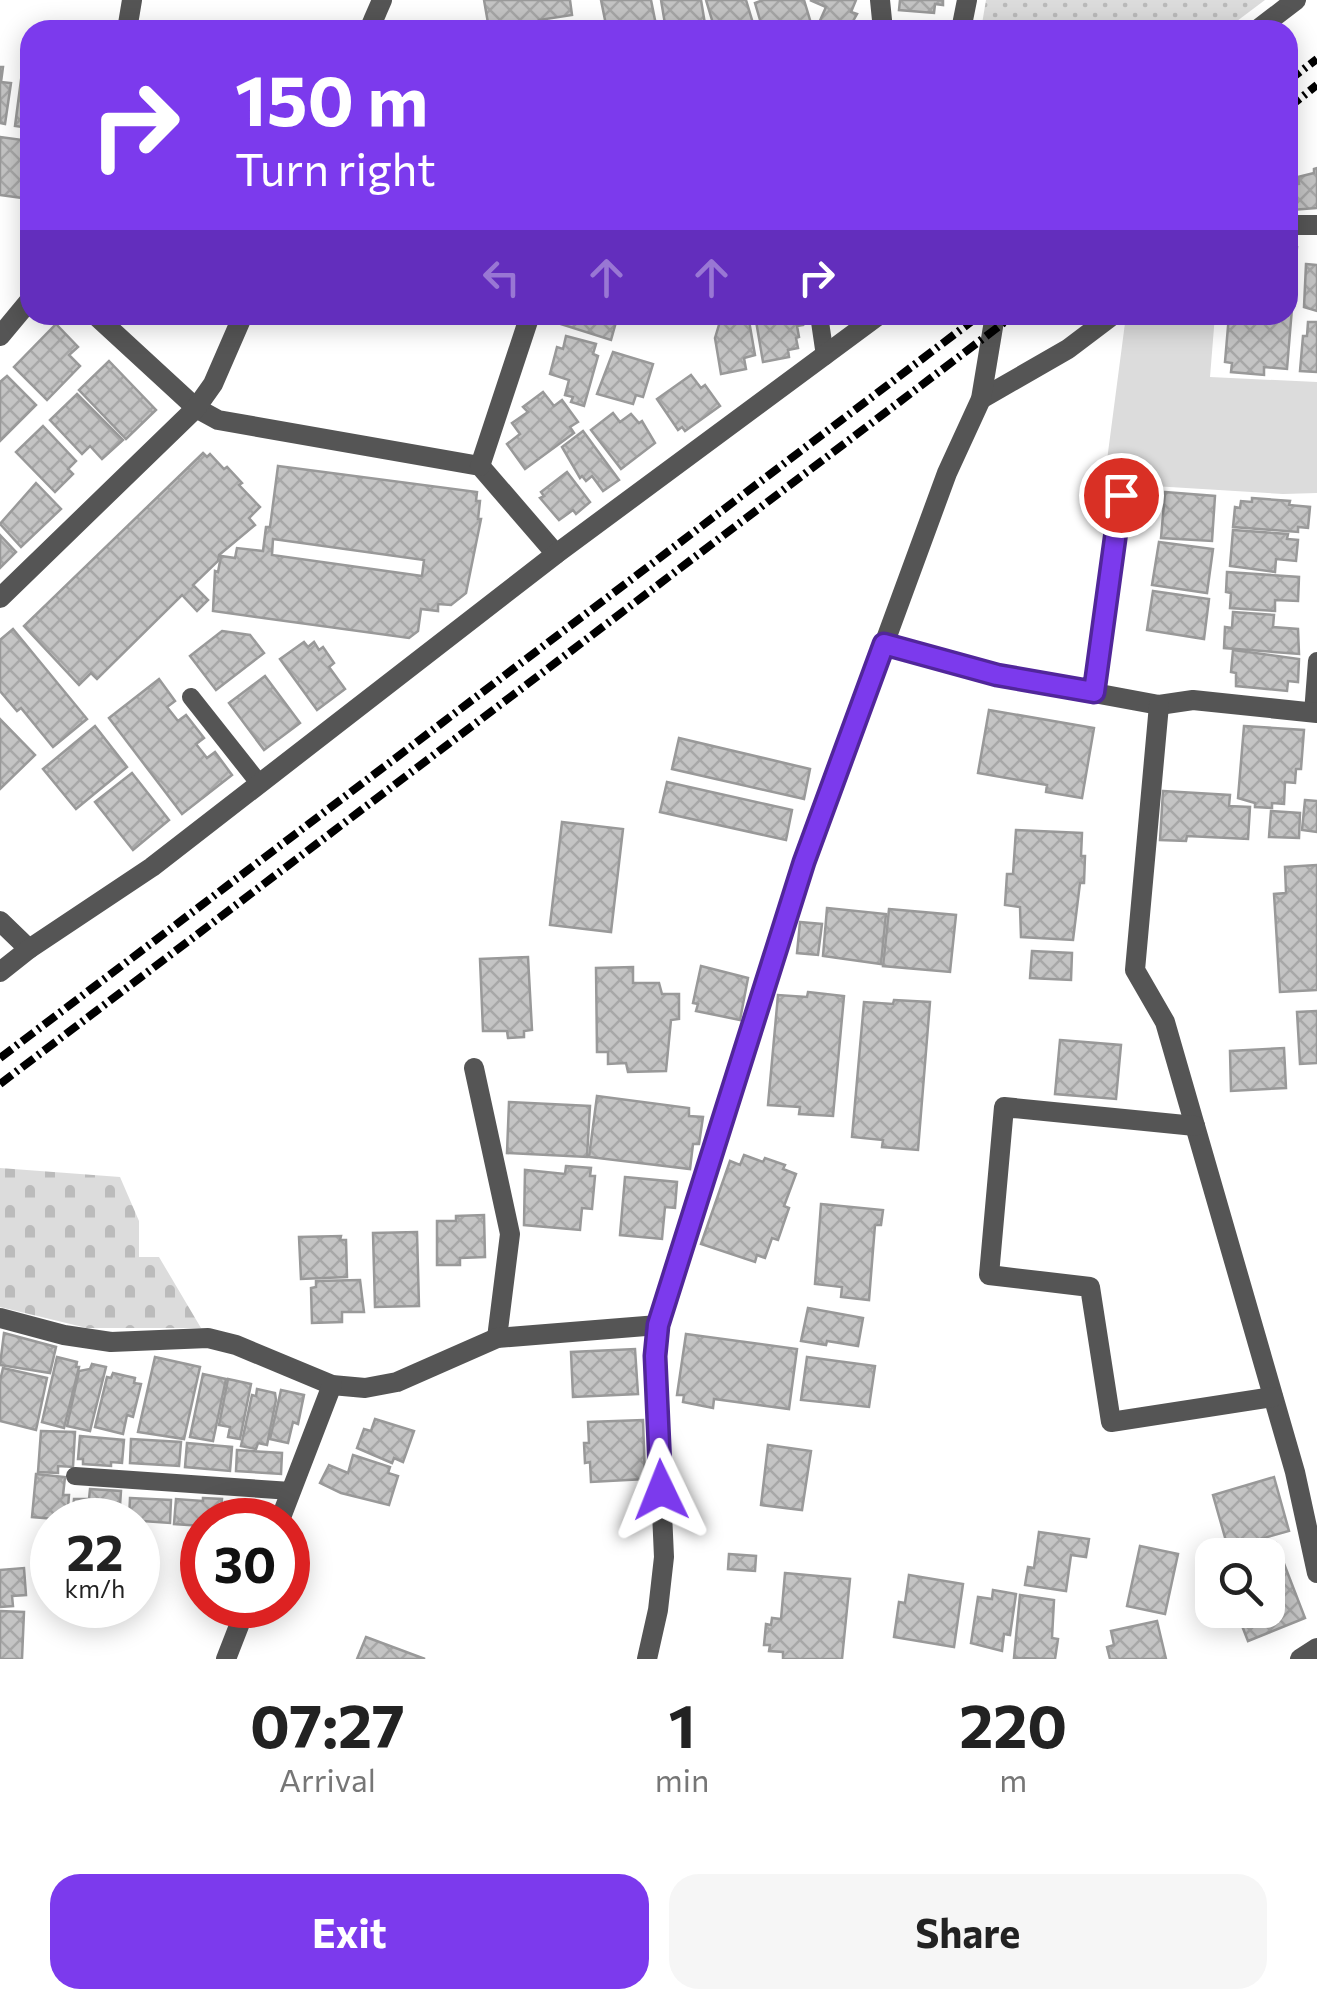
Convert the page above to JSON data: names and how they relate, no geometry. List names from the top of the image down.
{
  "page": {
    "turn": ["150 m", "Turn right"],
    "speed": "22 km/h",
    "limit": "30",
    "eta": [
      "07:27",
      "Arrival",
      "1",
      "min",
      "220",
      "m"
    ],
    "buttons": ["Exit", "Share"]
  }
}
